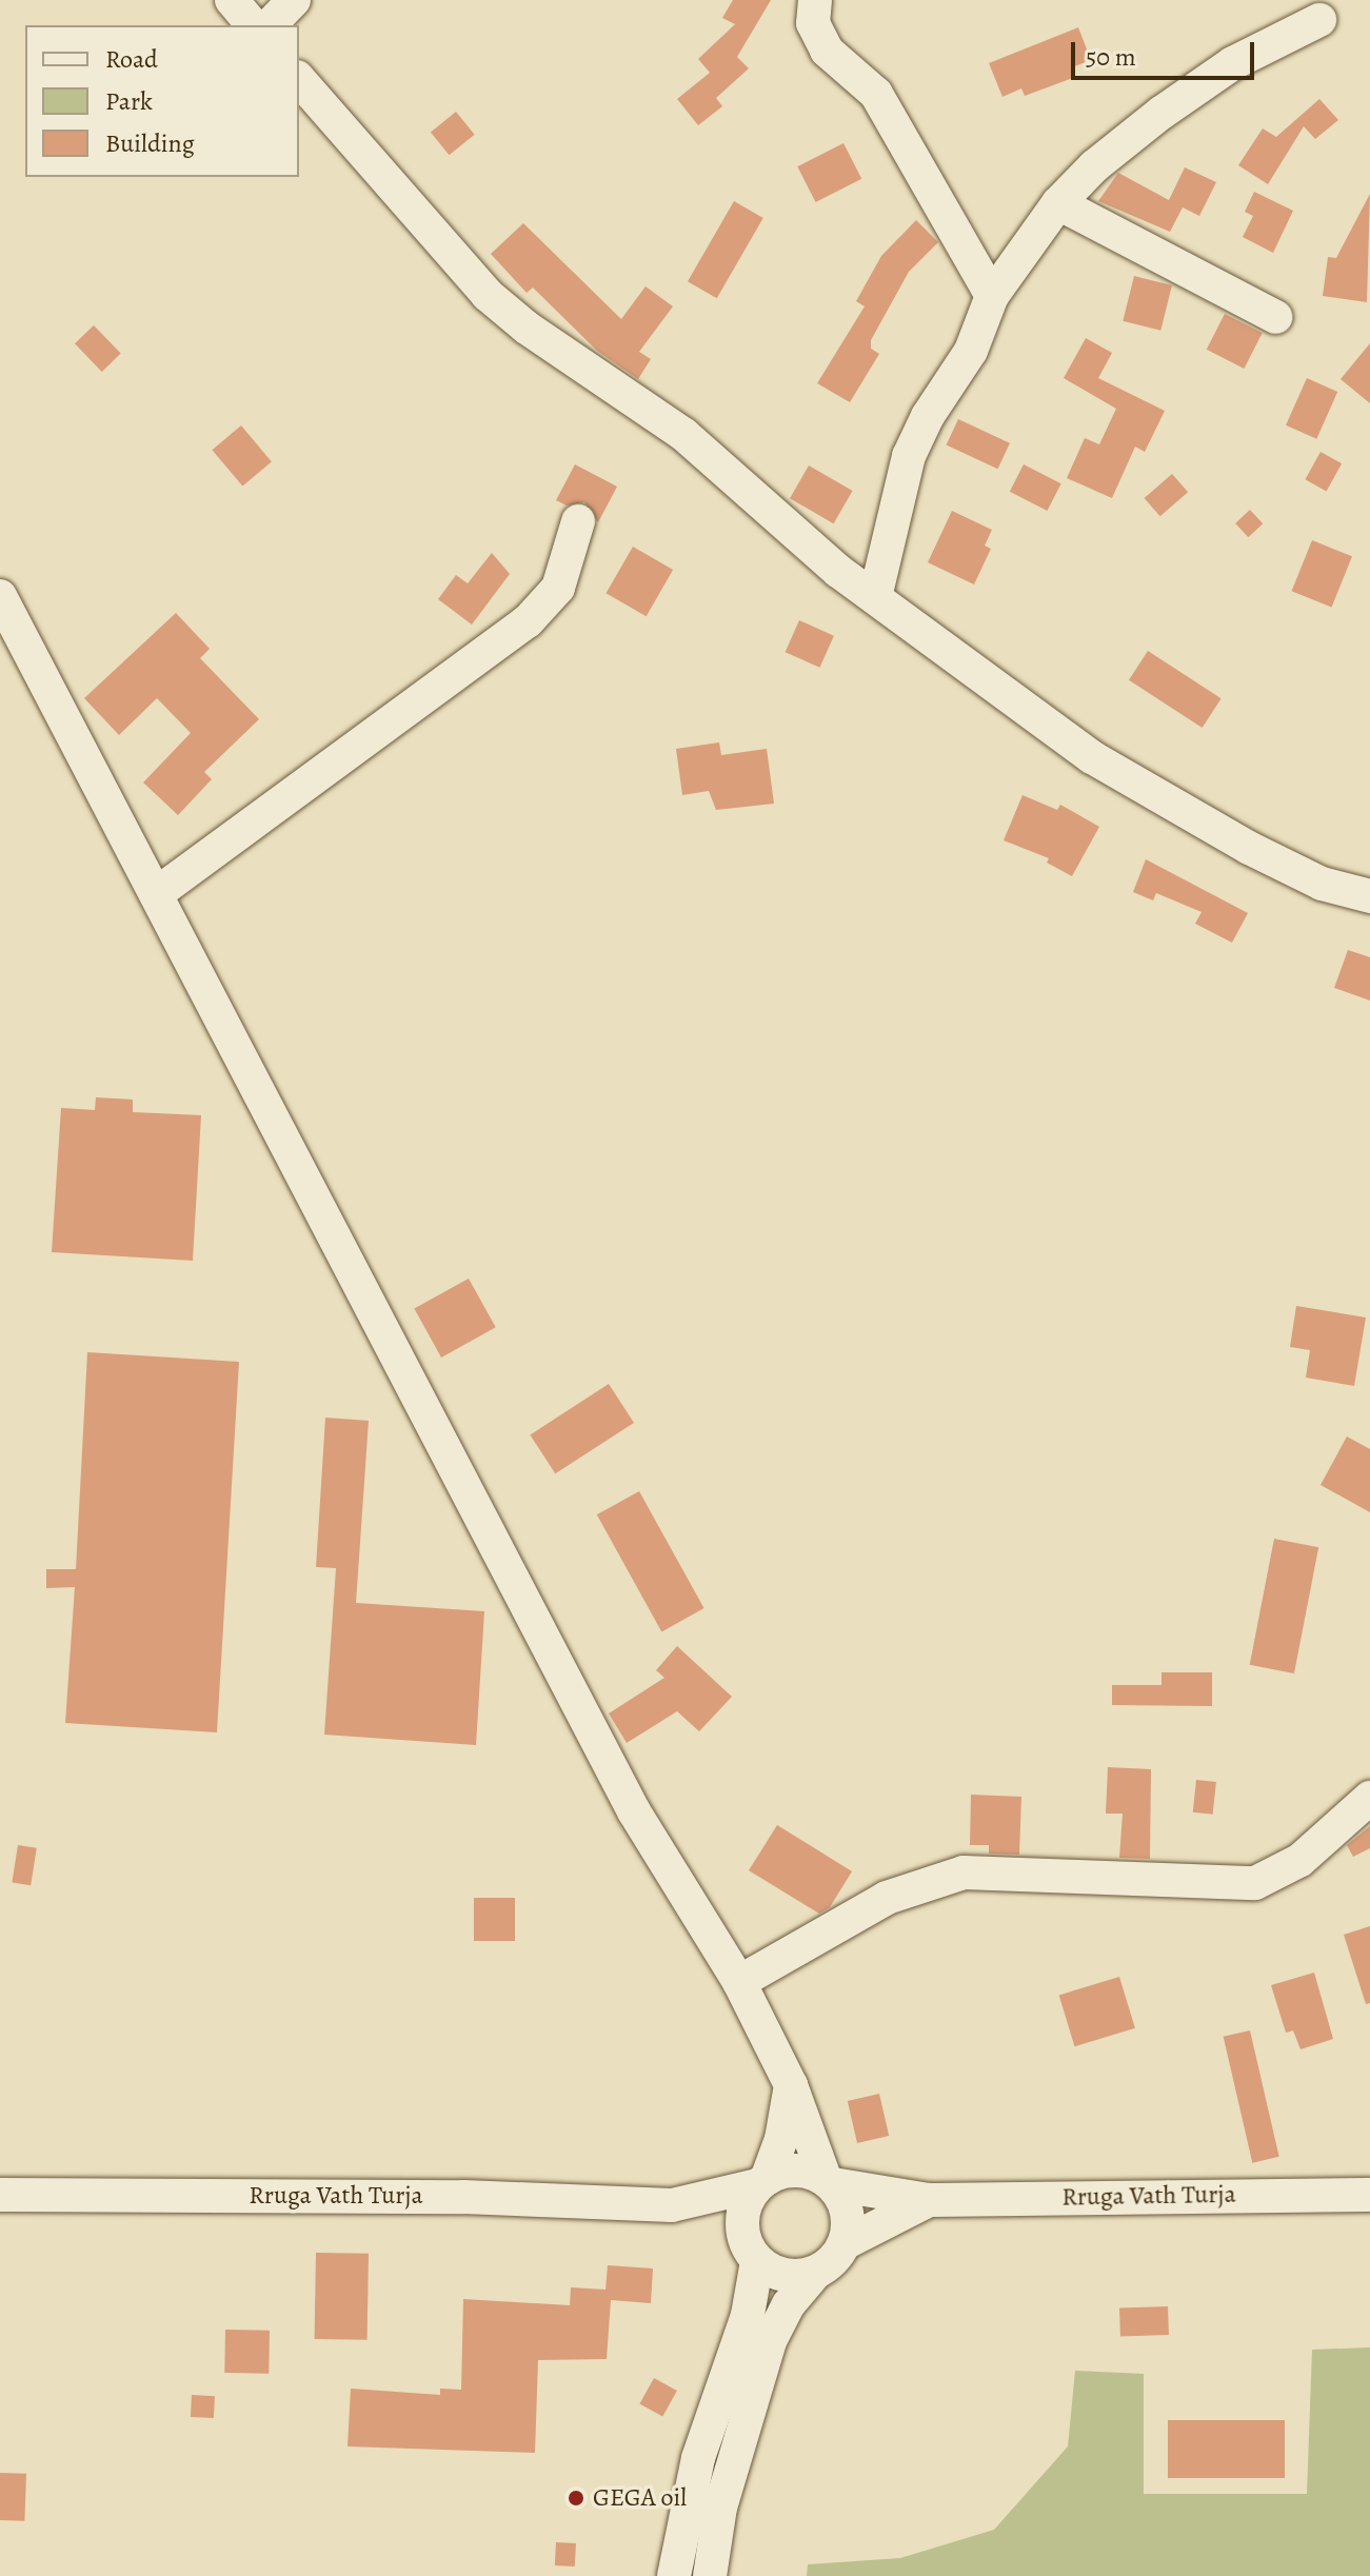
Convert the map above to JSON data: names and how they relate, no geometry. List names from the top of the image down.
{
  "streets": {
    "street": ["Rruga Vath Turja"]
  },
  "places": ["GEGA oil"],
  "legend": ["Road", "Park", "Building"],
  "scale_bar": "50 m"
}
